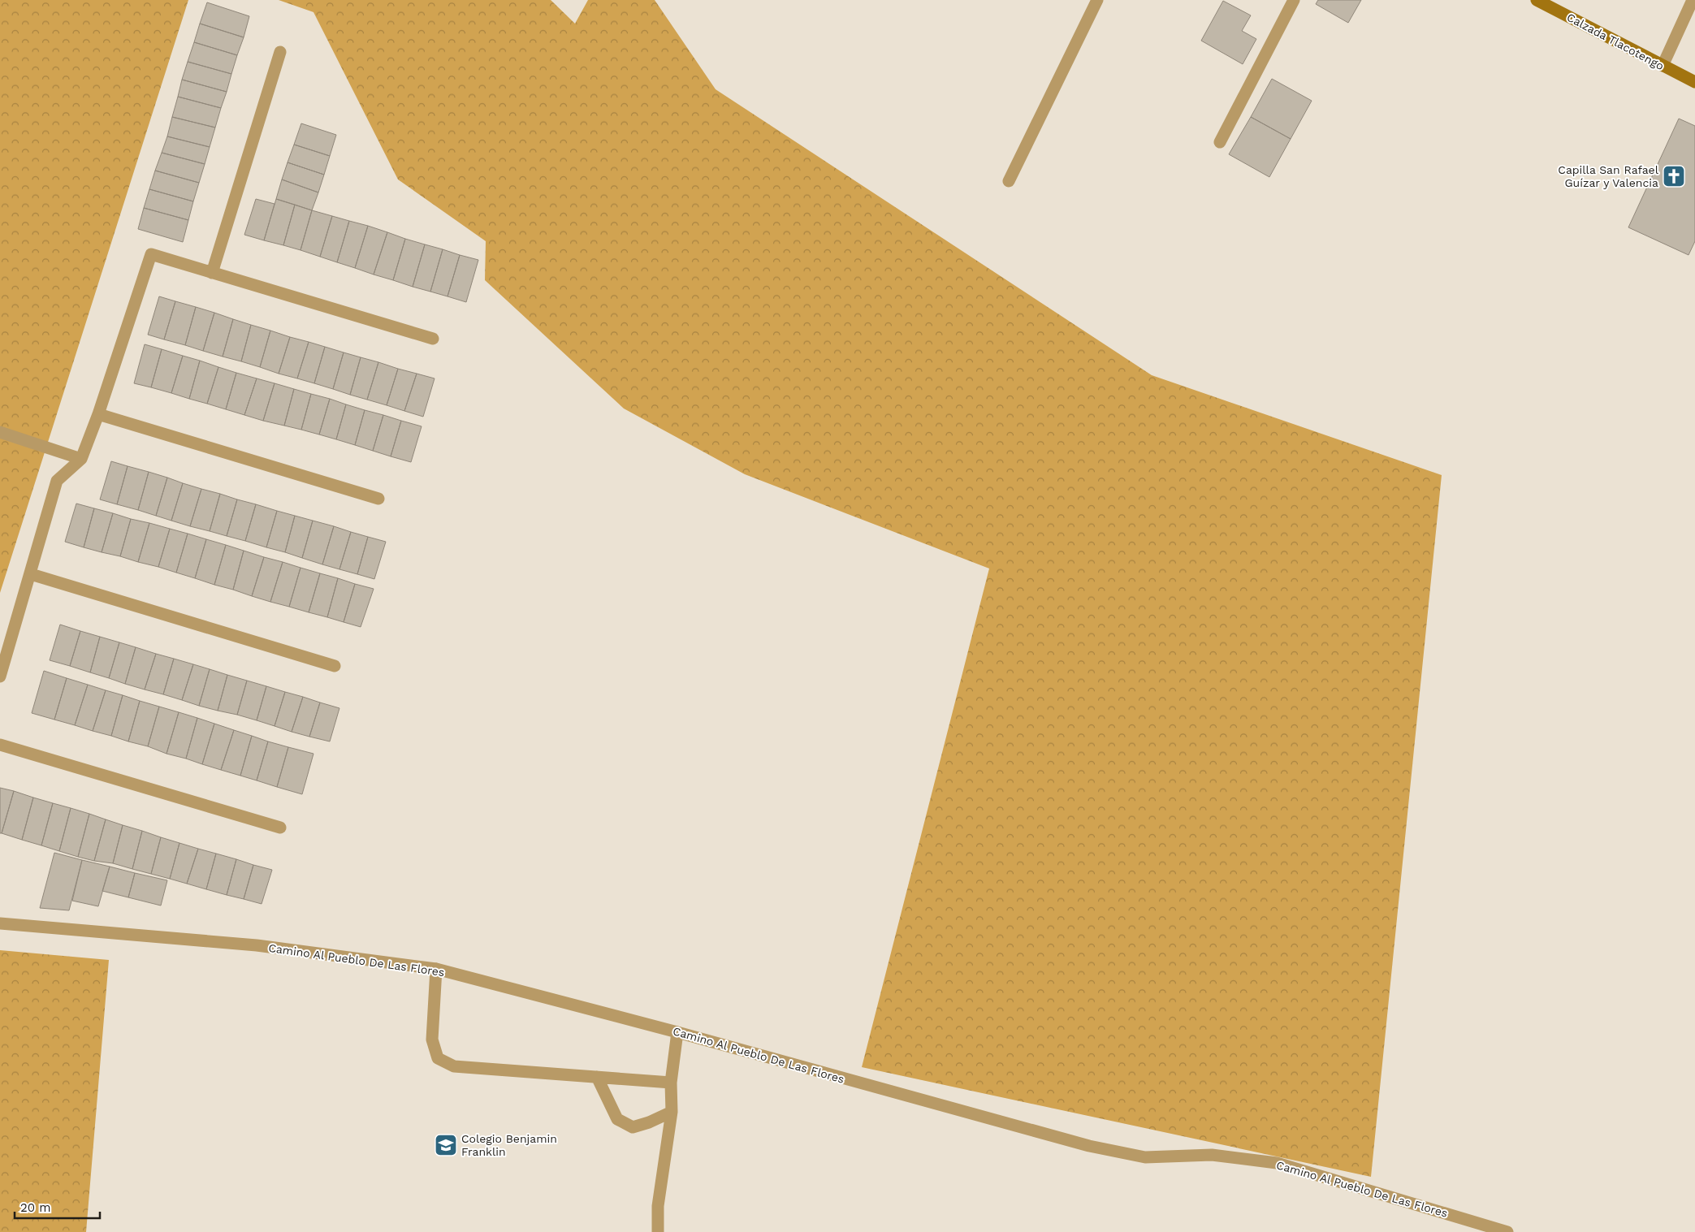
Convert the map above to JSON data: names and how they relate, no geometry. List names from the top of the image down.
{
  "streets": {
    "street": ["Calzada Tlacotengo", "Camino Al Pueblo De Las Flores"]
  },
  "places": {
    "church": ["Capilla San Rafael Guízar y Valencia"],
    "school or university": ["Colegio Benjamin Franklin"]
  },
  "scale_bar": "20 m"
}
